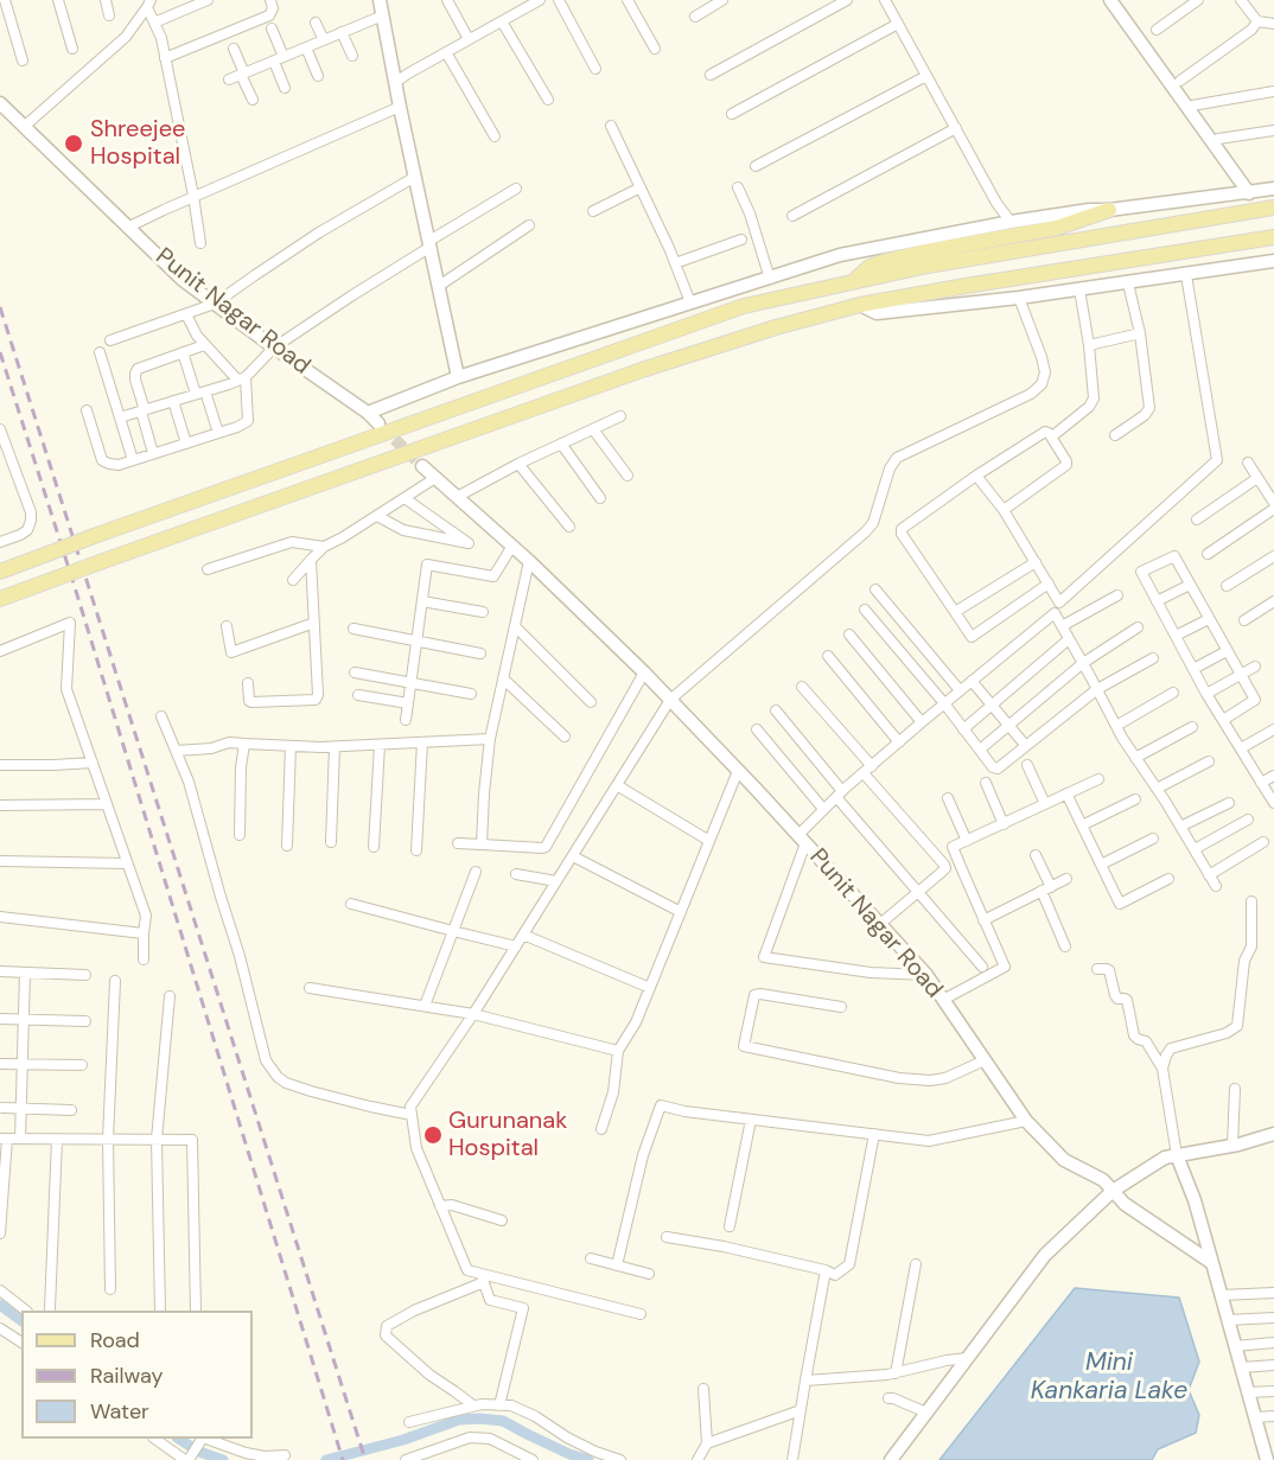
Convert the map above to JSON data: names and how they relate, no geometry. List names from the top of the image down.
{
  "streets": {
    "street": ["Punit Nagar Road"]
  },
  "water": ["Mini Kankaria Lake"],
  "places": ["Shreejee Hospital", "Gurunanak Hospital"],
  "legend": ["Road", "Railway", "Water"]
}
